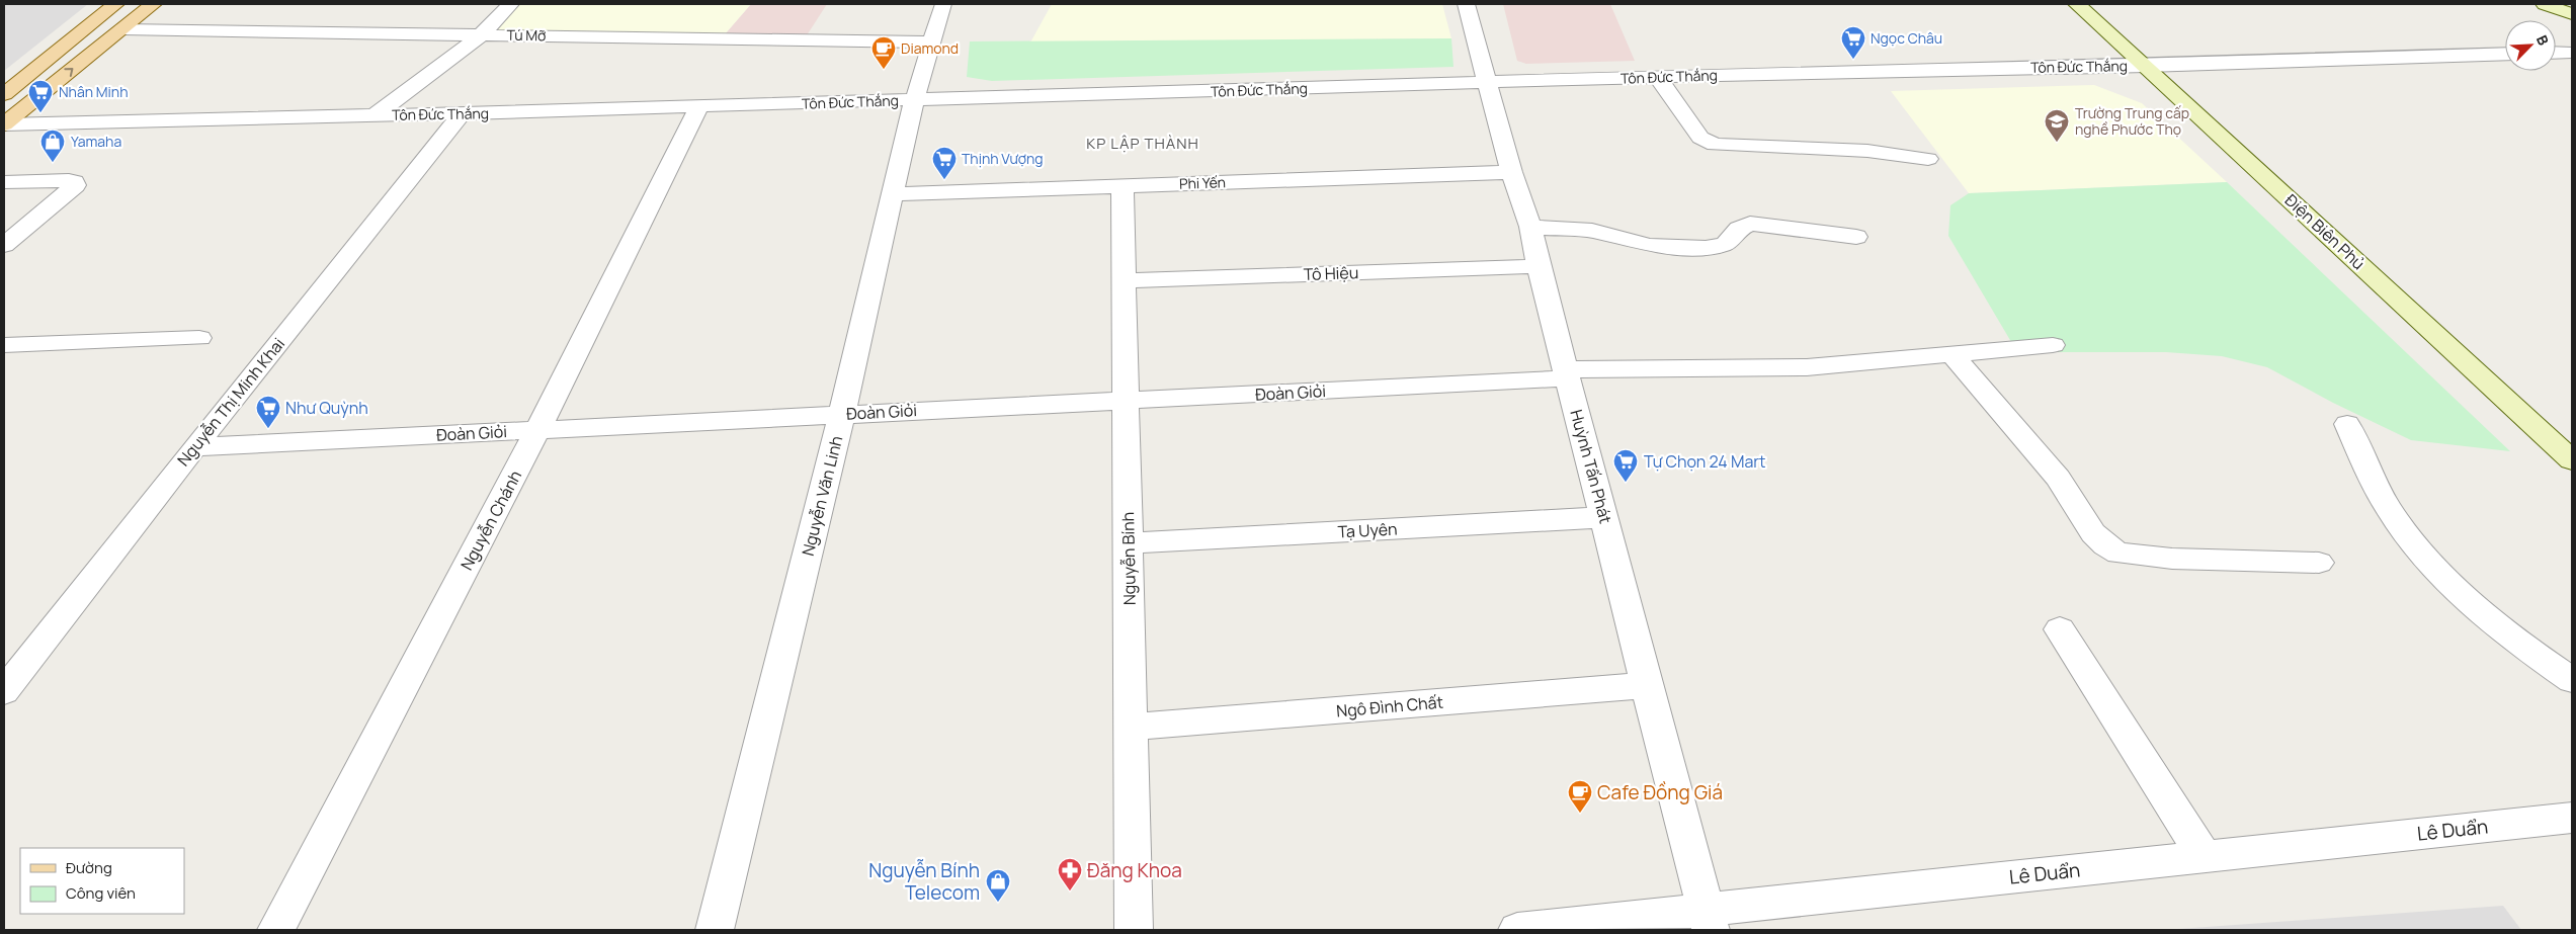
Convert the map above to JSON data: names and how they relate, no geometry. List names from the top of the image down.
{
  "streets": {
    "street": [
      "Tú Mỡ",
      "Tôn Đức Thắng",
      "Phi Yến",
      "Điện Biên Phủ",
      "Tô Hiệu",
      "Đoàn Giỏi",
      "Nguyễn Thị Minh Khai",
      "Huỳnh Tấn Phát",
      "Nguyễn Văn Linh",
      "Nguyễn Chánh",
      "Tạ Uyên",
      "Nguyễn Bính",
      "Ngô Đình Chất",
      "Lê Duẩn"
    ]
  },
  "crossings": [
    ["Tú Mỡ", "Nguyễn Văn Linh"],
    ["Tôn Đức Thắng", "Điện Biên Phủ"],
    ["Tôn Đức Thắng", "Nguyễn Thị Minh Khai"],
    ["Tôn Đức Thắng", "Huỳnh Tấn Phát"],
    ["Tôn Đức Thắng", "Nguyễn Văn Linh"],
    ["Tôn Đức Thắng", "Nguyễn Chánh"],
    ["Phi Yến", "Huỳnh Tấn Phát"],
    ["Phi Yến", "Nguyễn Văn Linh"],
    ["Phi Yến", "Nguyễn Bính"],
    ["Tô Hiệu", "Huỳnh Tấn Phát"],
    ["Tô Hiệu", "Nguyễn Bính"],
    ["Đoàn Giỏi", "Nguyễn Thị Minh Khai"],
    ["Đoàn Giỏi", "Huỳnh Tấn Phát"],
    ["Đoàn Giỏi", "Nguyễn Văn Linh"],
    ["Đoàn Giỏi", "Nguyễn Chánh"],
    ["Đoàn Giỏi", "Nguyễn Bính"],
    ["Huỳnh Tấn Phát", "Tạ Uyên"],
    ["Huỳnh Tấn Phát", "Ngô Đình Chất"],
    ["Huỳnh Tấn Phát", "Lê Duẩn"],
    ["Tạ Uyên", "Nguyễn Bính"],
    ["Nguyễn Bính", "Ngô Đình Chất"]
  ],
  "districts": ["KP LẬP THÀNH"],
  "places": {
    "supermarket": [
      "Ngọc Châu",
      "Nhân Minh",
      "Thịnh Vượng",
      "Như Quỳnh",
      "Tự Chọn 24 Mart"
    ],
    "cafe": ["Diamond", "Cafe Đồng Giá"],
    "school or university": ["Trường Trung cấp nghề Phước Thọ"],
    "shop": ["Yamaha", "Nguyễn Bính Telecom"],
    "pharmacy": ["Đăng Khoa"]
  },
  "legend": ["Đường", "Công viên"],
  "north": "top right"
}
